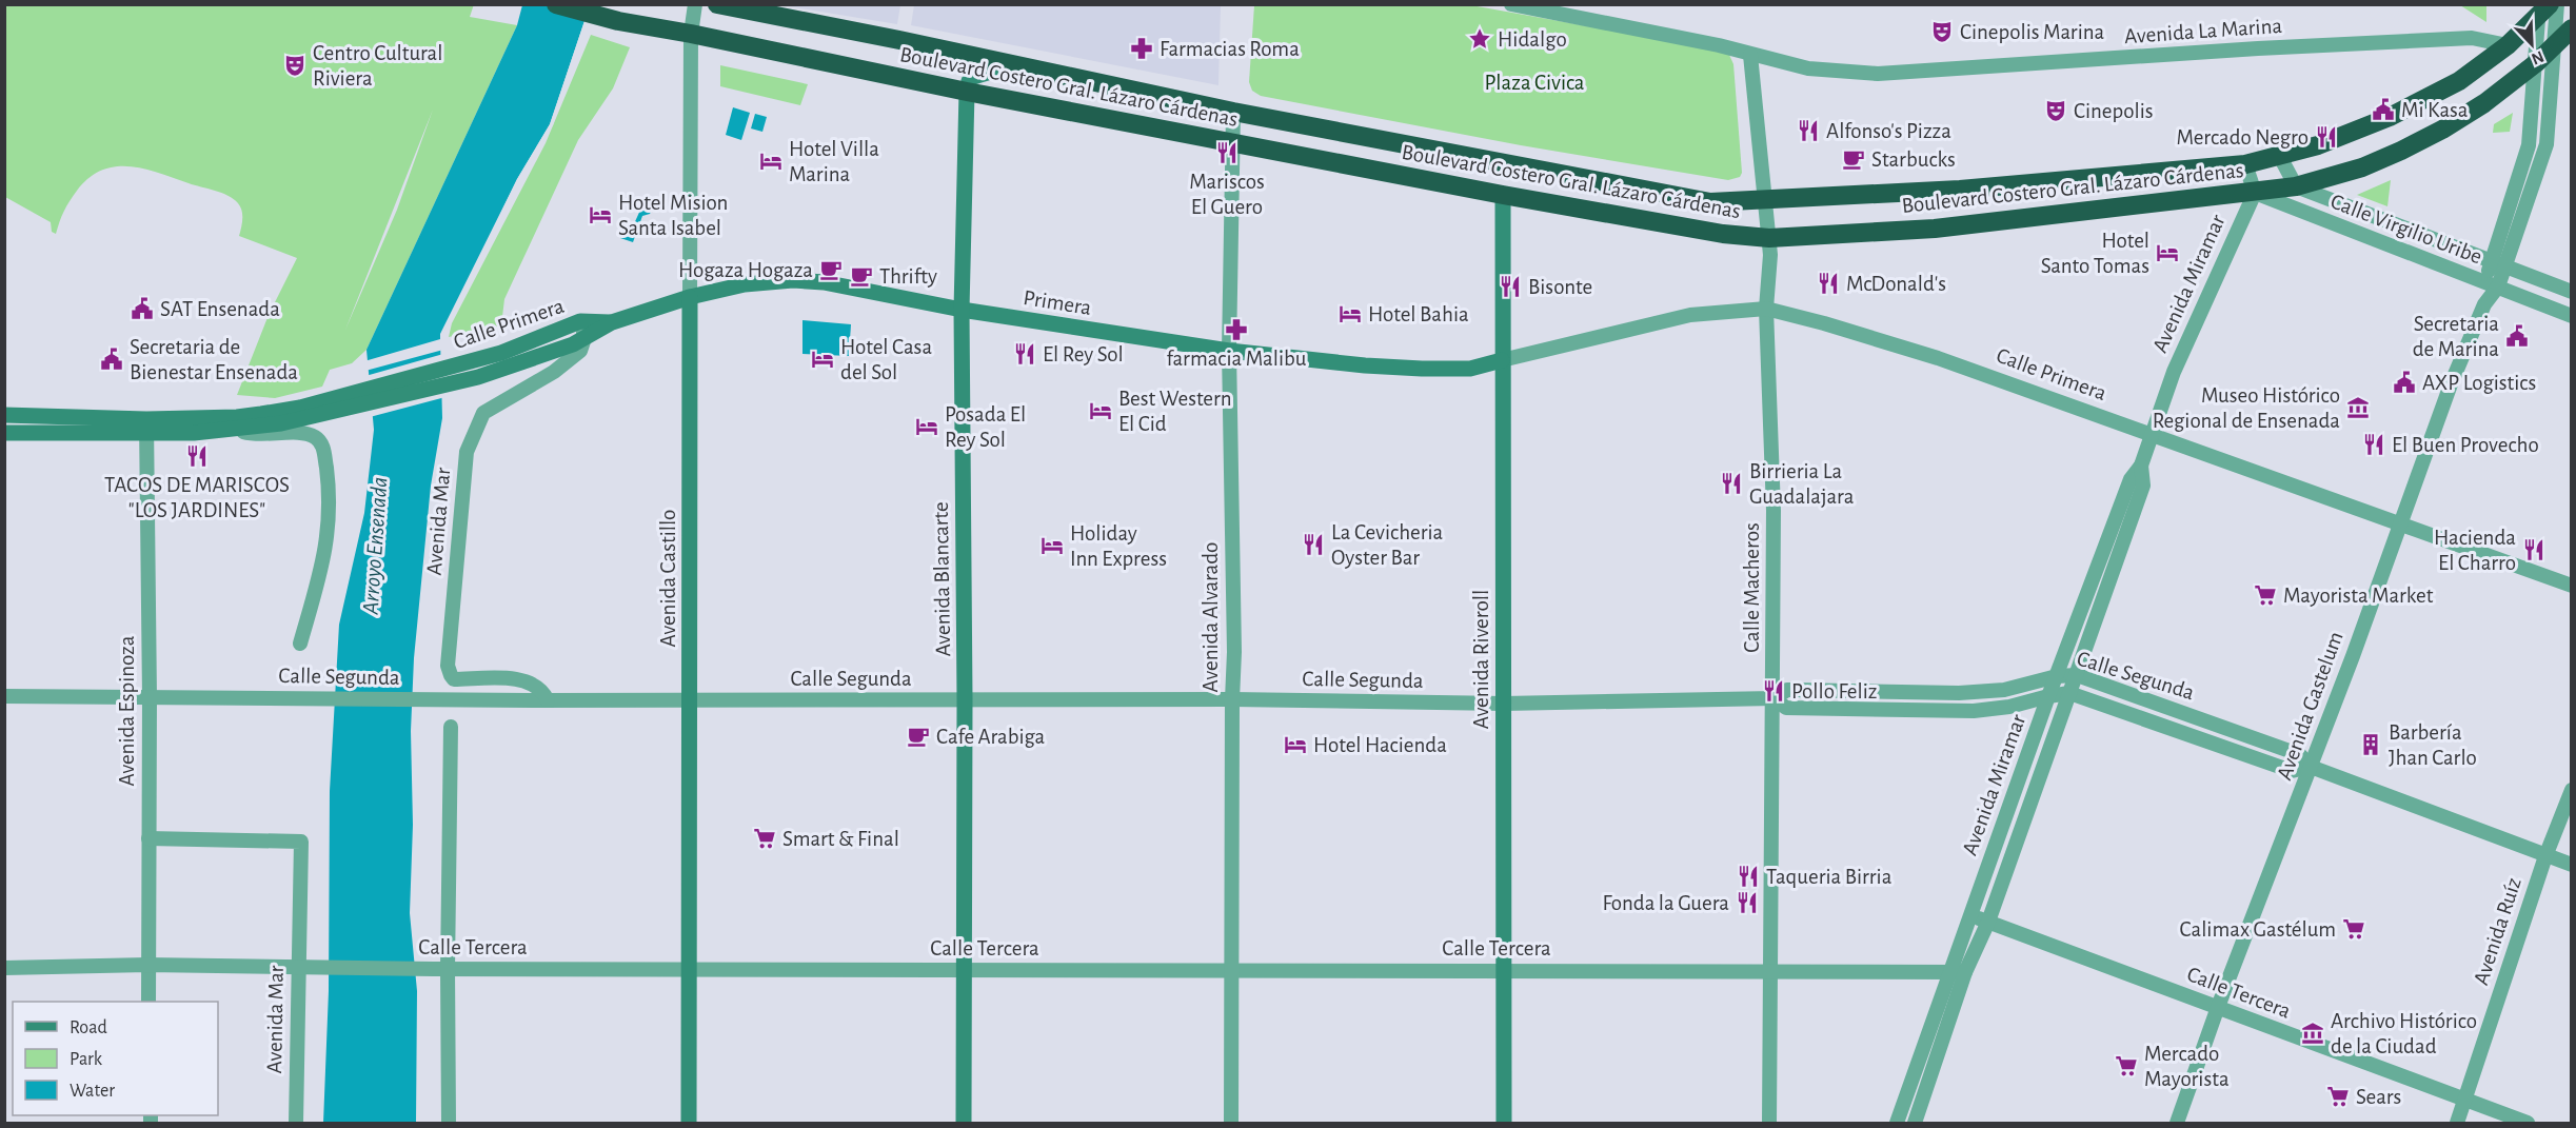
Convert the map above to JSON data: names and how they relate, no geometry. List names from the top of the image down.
{
  "streets": {
    "highway": ["Boulevard Costero Gral. Lázaro Cárdenas"],
    "main road": [
      "Primera",
      "Calle Primera",
      "Avenida Castillo",
      "Avenida Blancarte",
      "Avenida Riveroll"
    ],
    "street": [
      "Avenida La Marina",
      "Calle Virgilio Uribe",
      "Avenida Miramar",
      "Avenida Mar",
      "Calle Macheros",
      "Avenida Alvarado",
      "Calle Segunda",
      "Avenida Gastelum",
      "Avenida Espinoza",
      "Avenida Ruíz",
      "Calle Tercera"
    ]
  },
  "crossings": [
    ["Avenida La Marina", "Boulevard Costero Gral. Lázaro Cárdenas"],
    ["Avenida La Marina", "Calle Macheros"],
    ["Boulevard Costero Gral. Lázaro Cárdenas", "Calle Virgilio Uribe"],
    ["Boulevard Costero Gral. Lázaro Cárdenas", "Avenida Miramar"],
    ["Boulevard Costero Gral. Lázaro Cárdenas", "Avenida Castillo"],
    ["Boulevard Costero Gral. Lázaro Cárdenas", "Avenida Blancarte"],
    ["Boulevard Costero Gral. Lázaro Cárdenas", "Calle Macheros"],
    ["Boulevard Costero Gral. Lázaro Cárdenas", "Avenida Alvarado"],
    ["Boulevard Costero Gral. Lázaro Cárdenas", "Avenida Riveroll"],
    ["Calle Virgilio Uribe", "Avenida Miramar"],
    ["Calle Virgilio Uribe", "Avenida Gastelum"],
    ["Avenida Miramar", "Calle Primera"],
    ["Avenida Miramar", "Calle Segunda"],
    ["Avenida Miramar", "Calle Tercera"],
    ["Primera", "Calle Primera"],
    ["Primera", "Avenida Castillo"],
    ["Primera", "Avenida Blancarte"],
    ["Primera", "Avenida Alvarado"],
    ["Primera", "Avenida Riveroll"],
    ["Calle Primera", "Avenida Mar"],
    ["Calle Primera", "Calle Macheros"],
    ["Calle Primera", "Avenida Riveroll"],
    ["Calle Primera", "Avenida Gastelum"],
    ["Calle Primera", "Avenida Espinoza"],
    ["Avenida Mar", "Calle Segunda"],
    ["Avenida Mar", "Avenida Espinoza"],
    ["Avenida Mar", "Calle Tercera"],
    ["Avenida Castillo", "Calle Segunda"],
    ["Avenida Castillo", "Calle Tercera"],
    ["Avenida Blancarte", "Calle Segunda"],
    ["Avenida Blancarte", "Calle Tercera"],
    ["Calle Macheros", "Calle Segunda"],
    ["Calle Macheros", "Calle Tercera"],
    ["Avenida Alvarado", "Calle Segunda"],
    ["Avenida Alvarado", "Calle Tercera"],
    ["Avenida Riveroll", "Calle Segunda"],
    ["Avenida Riveroll", "Calle Tercera"],
    ["Calle Segunda", "Avenida Gastelum"],
    ["Calle Segunda", "Avenida Espinoza"],
    ["Calle Segunda", "Avenida Ruíz"],
    ["Avenida Gastelum", "Calle Tercera"],
    ["Avenida Espinoza", "Calle Tercera"],
    ["Avenida Ruíz", "Calle Tercera"]
  ],
  "water": ["Arroyo Ensenada"],
  "parks": ["Plaza Civica"],
  "places": {
    "theatre": ["Cinepolis Marina", "Centro Cultural Riviera", "Cinepolis"],
    "place": ["Hidalgo"],
    "pharmacy": ["Farmacias Roma", "farmacia Malibu"],
    "public building": [
      "Mi Kasa",
      "SAT Ensenada",
      "Secretaria de Marina",
      "Secretaria de Bienestar Ensenada",
      "AXP Logistics"
    ],
    "restaurant": [
      "Alfonso's Pizza",
      "Mercado Negro",
      "Mariscos El Guero",
      "McDonald's",
      "Bisonte",
      "El Rey Sol",
      "El Buen Provecho",
      "TACOS DE MARISCOS \"LOS JARDINES\"",
      "Birrieria La Guadalajara",
      "La Cevicheria Oyster Bar",
      "Hacienda El Charro",
      "Pollo Feliz",
      "Taqueria Birria",
      "Fonda la Guera"
    ],
    "cafe": [
      "Starbucks",
      "Hogaza Hogaza",
      "Thrifty",
      "Cafe Arabiga"
    ],
    "hotel": [
      "Hotel Villa Marina",
      "Hotel Mision Santa Isabel",
      "Hotel Santo Tomas",
      "Hotel Bahia",
      "Hotel Casa del Sol",
      "Best Western El Cid",
      "Posada El Rey Sol",
      "Holiday Inn Express",
      "Hotel Hacienda"
    ],
    "museum": ["Museo Histórico Regional de Ensenada", "Archivo Histórico de la Ciudad"],
    "supermarket": [
      "Mayorista Market",
      "Smart & Final",
      "Calimax Gastélum",
      "Mercado Mayorista",
      "Sears"
    ],
    "building": ["Barbería Jhan Carlo"]
  },
  "legend": ["Road", "Park", "Water"],
  "north": "bottom right"
}
